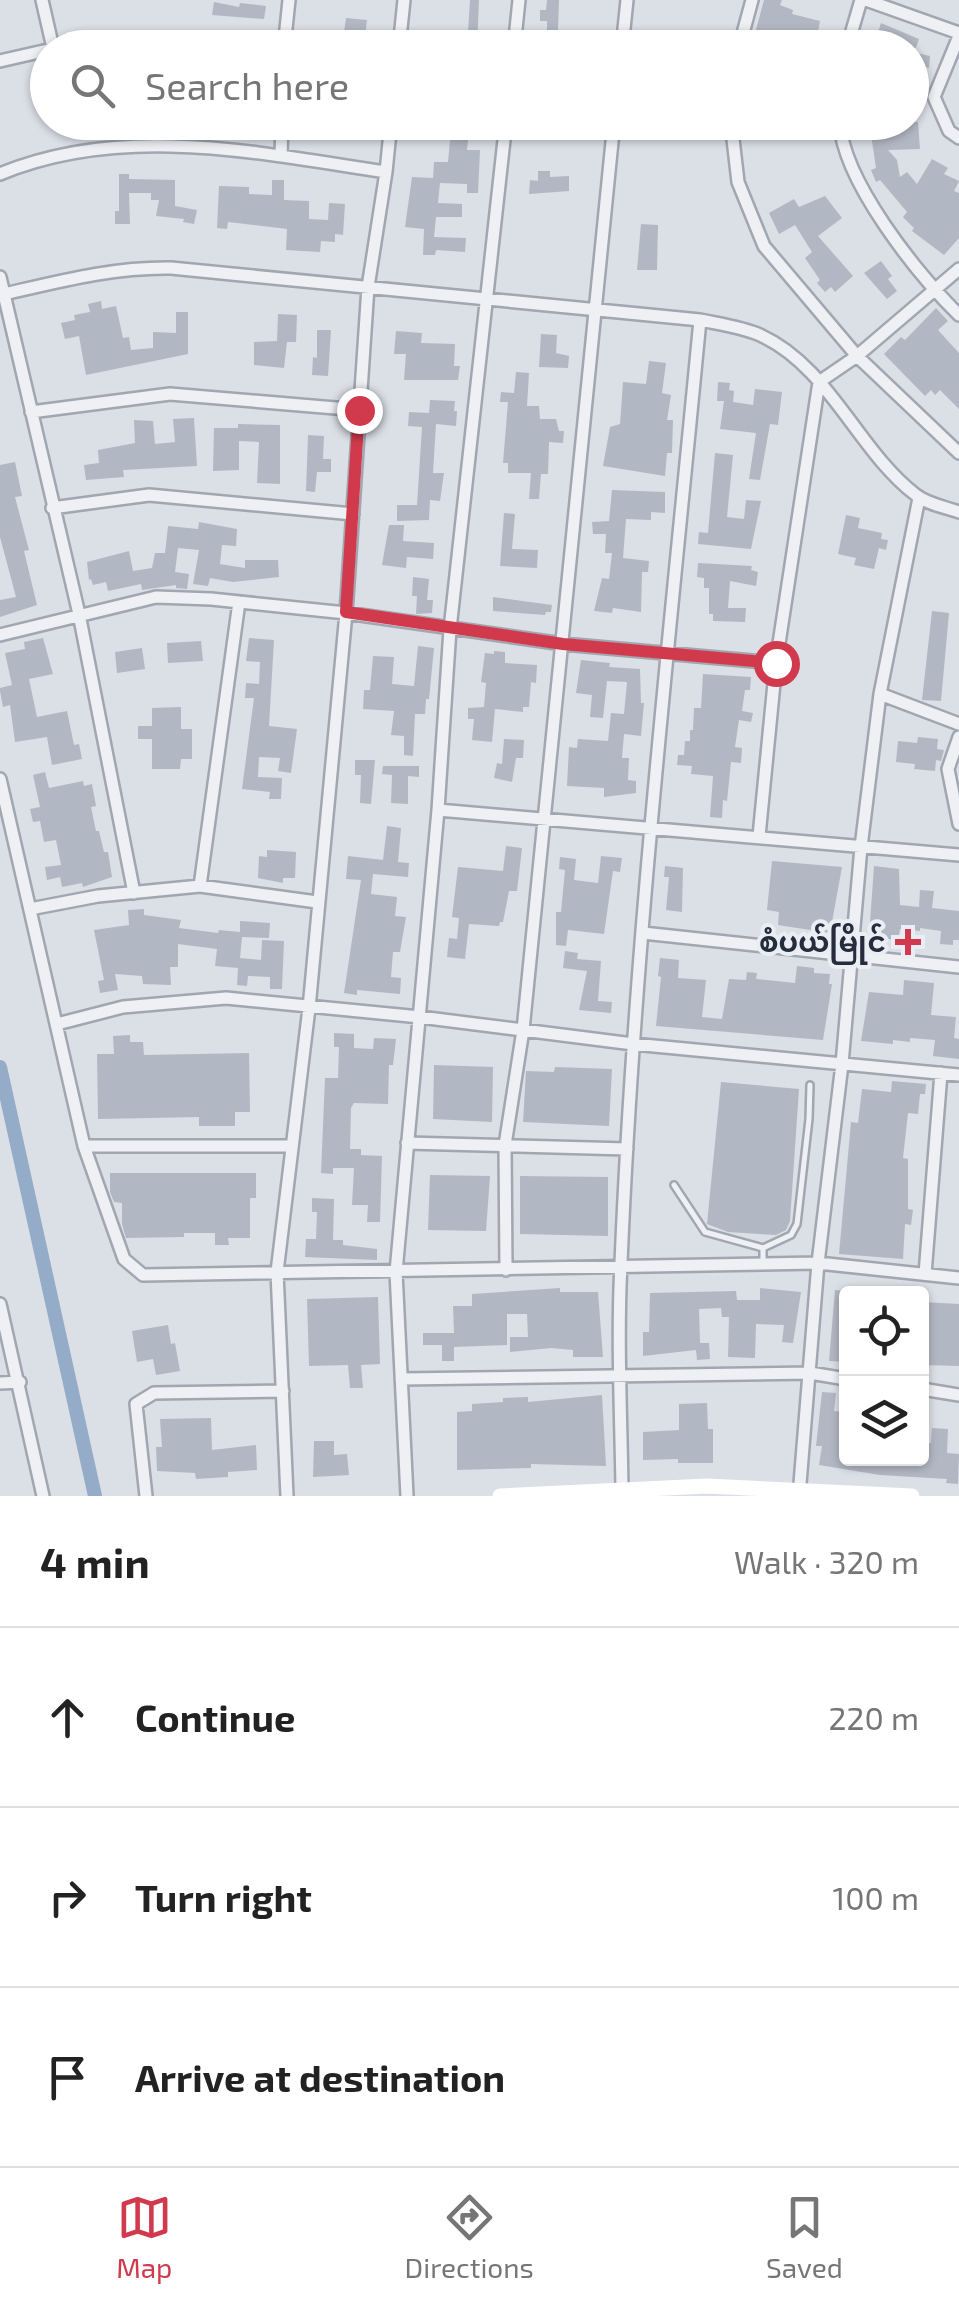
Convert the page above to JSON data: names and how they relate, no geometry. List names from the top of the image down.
{
  "places": {
    "health": ["စံပယ်မြိုင်"]
  },
  "page": {
    "search": "Search here",
    "heading": ["4 min", "Walk · 320 m"],
    "list": [
      ["Continue", "220 m"],
      ["Turn right", "100 m"],
      "Arrive at destination"
    ],
    "nav": ["Map", "Directions", "Saved"]
  }
}
